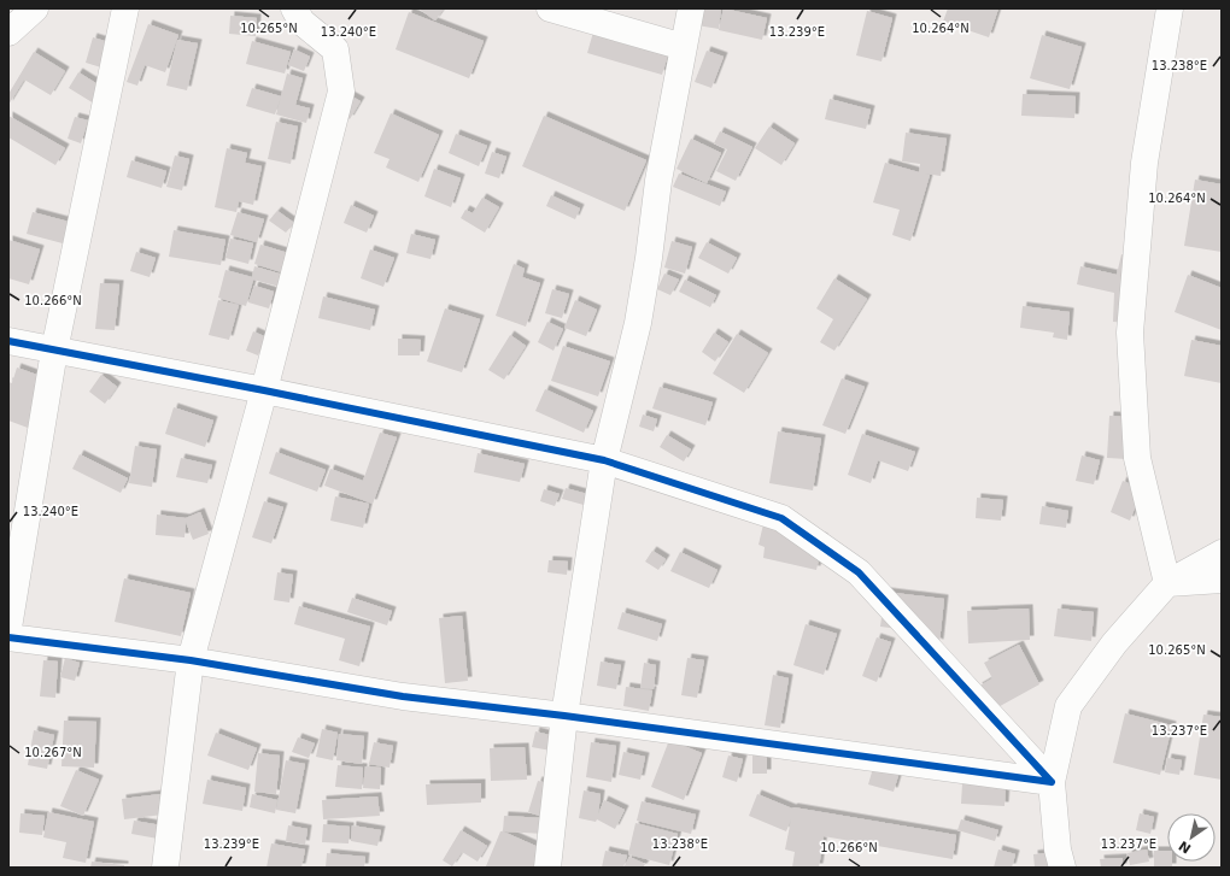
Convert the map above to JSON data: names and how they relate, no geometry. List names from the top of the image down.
{
  "north": "bottom left",
  "coordinates": [
    "10.265°N",
    "10.264°N",
    "13.240°E",
    "13.239°E",
    "13.238°E",
    "10.266°N",
    "13.237°E",
    "10.267°N"
  ]
}
